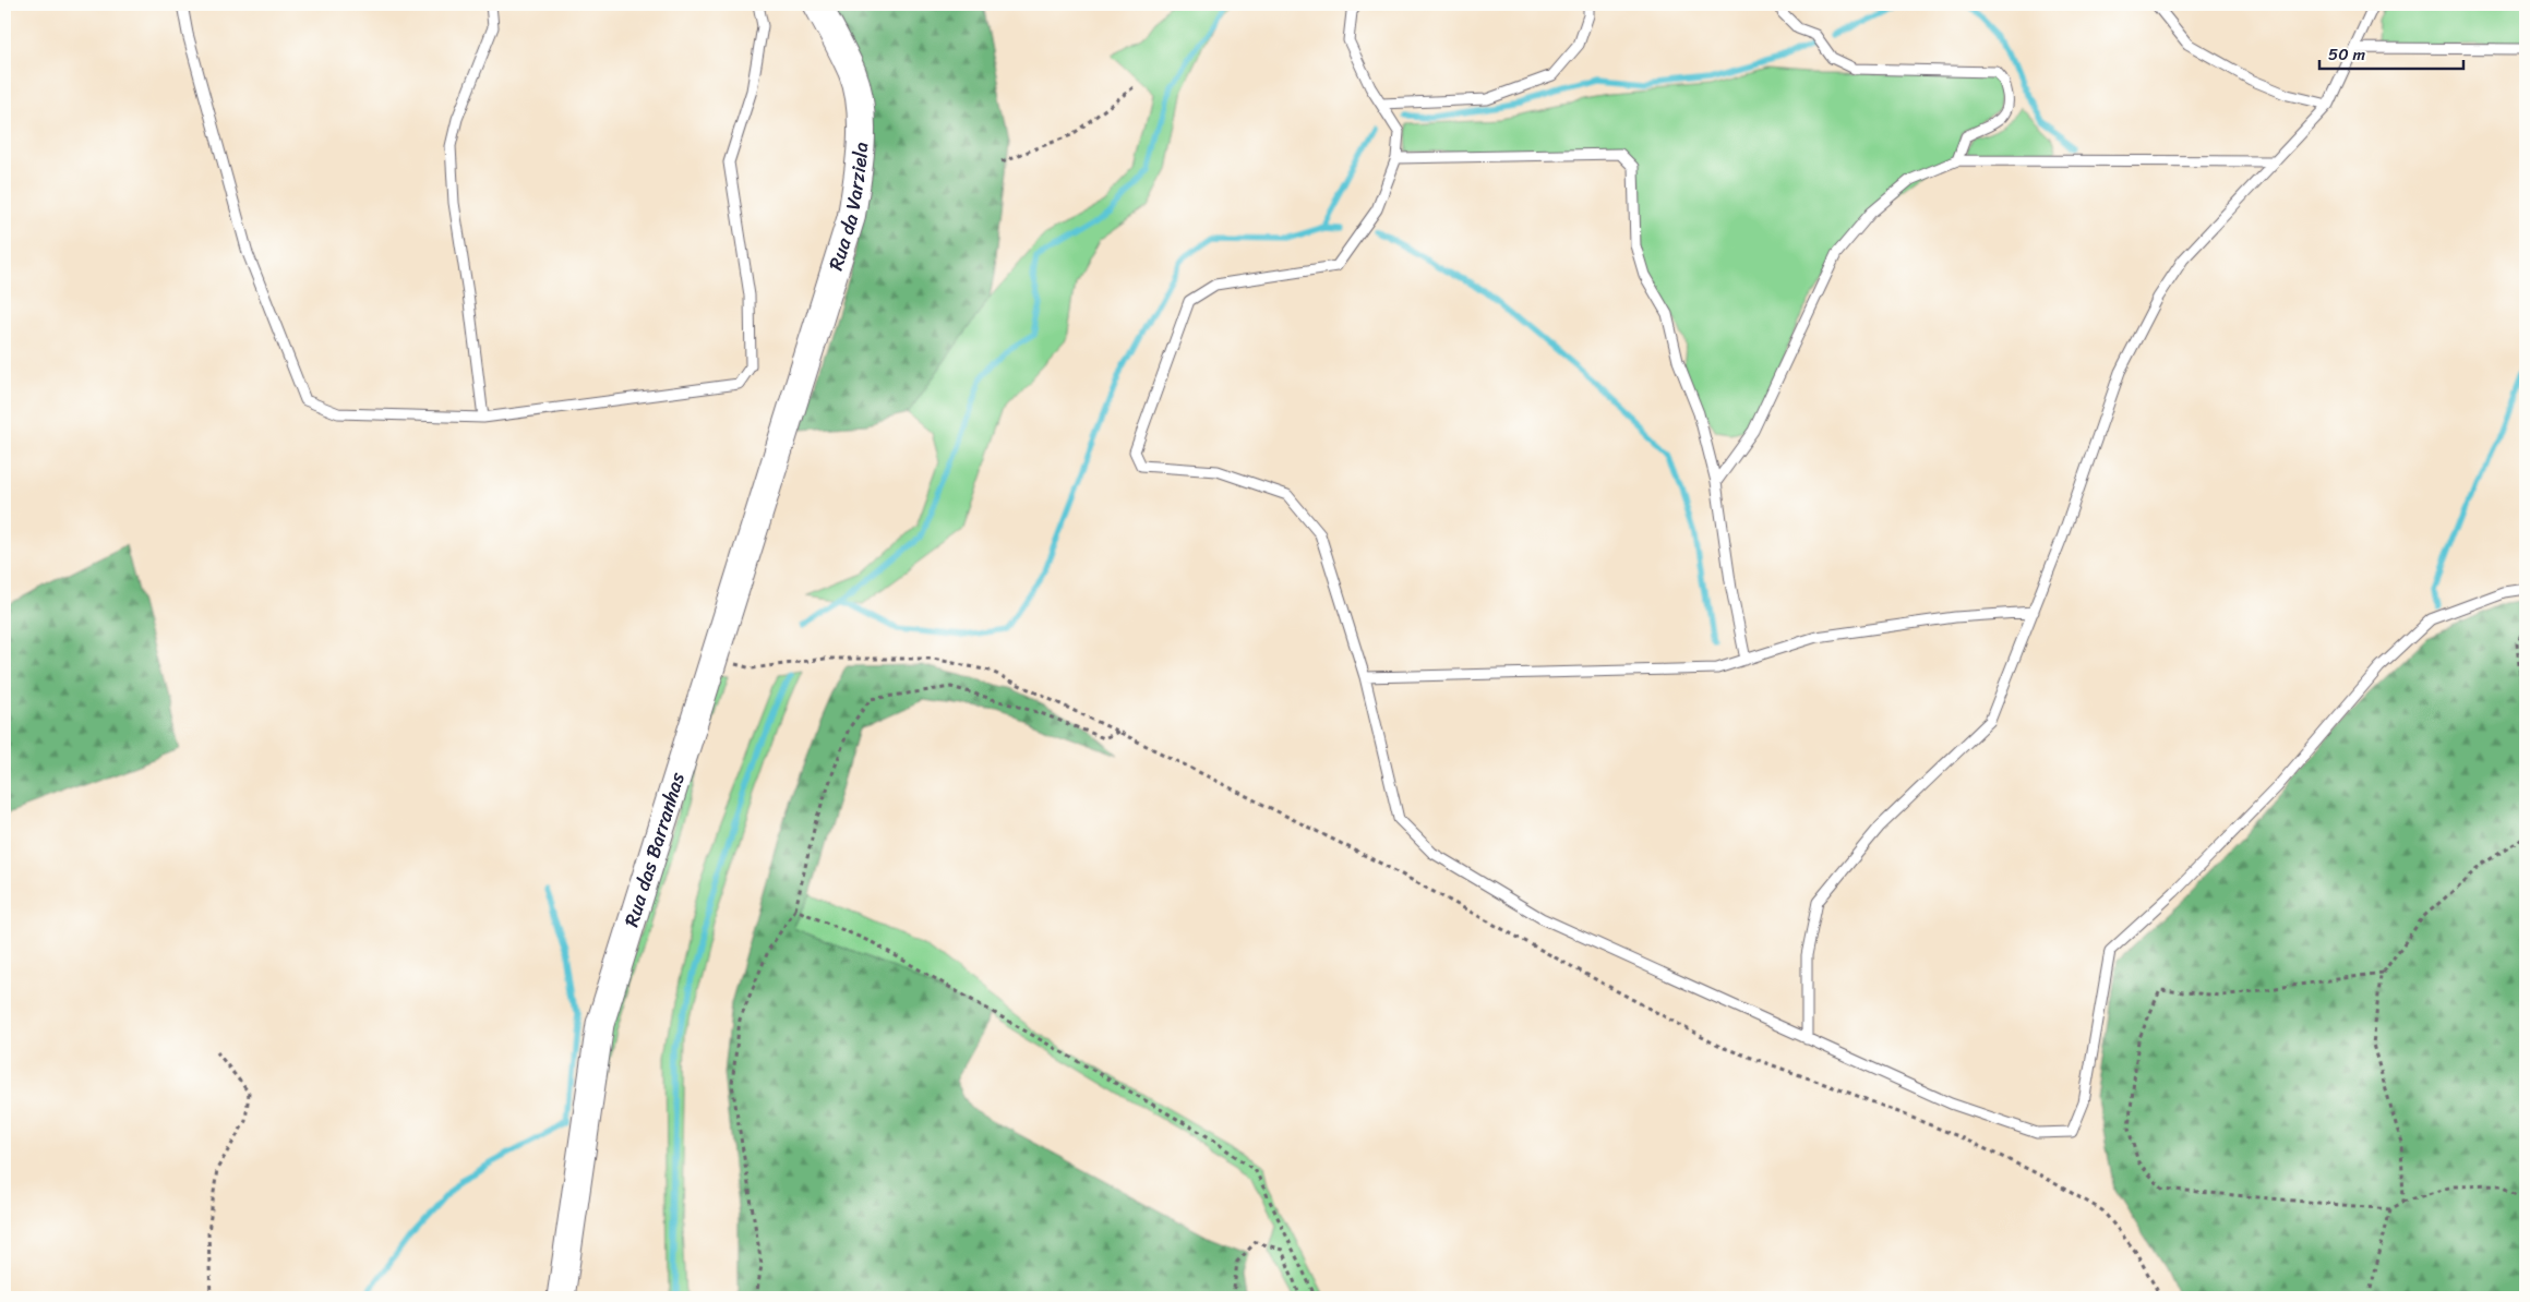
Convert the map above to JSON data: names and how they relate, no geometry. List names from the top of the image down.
{
  "streets": {
    "main road": ["Rua da Varziela", "Rua das Barranhas"]
  },
  "crossings": [
    ["Rua da Varziela", "Rua das Barranhas"]
  ],
  "scale_bar": "50 m"
}
